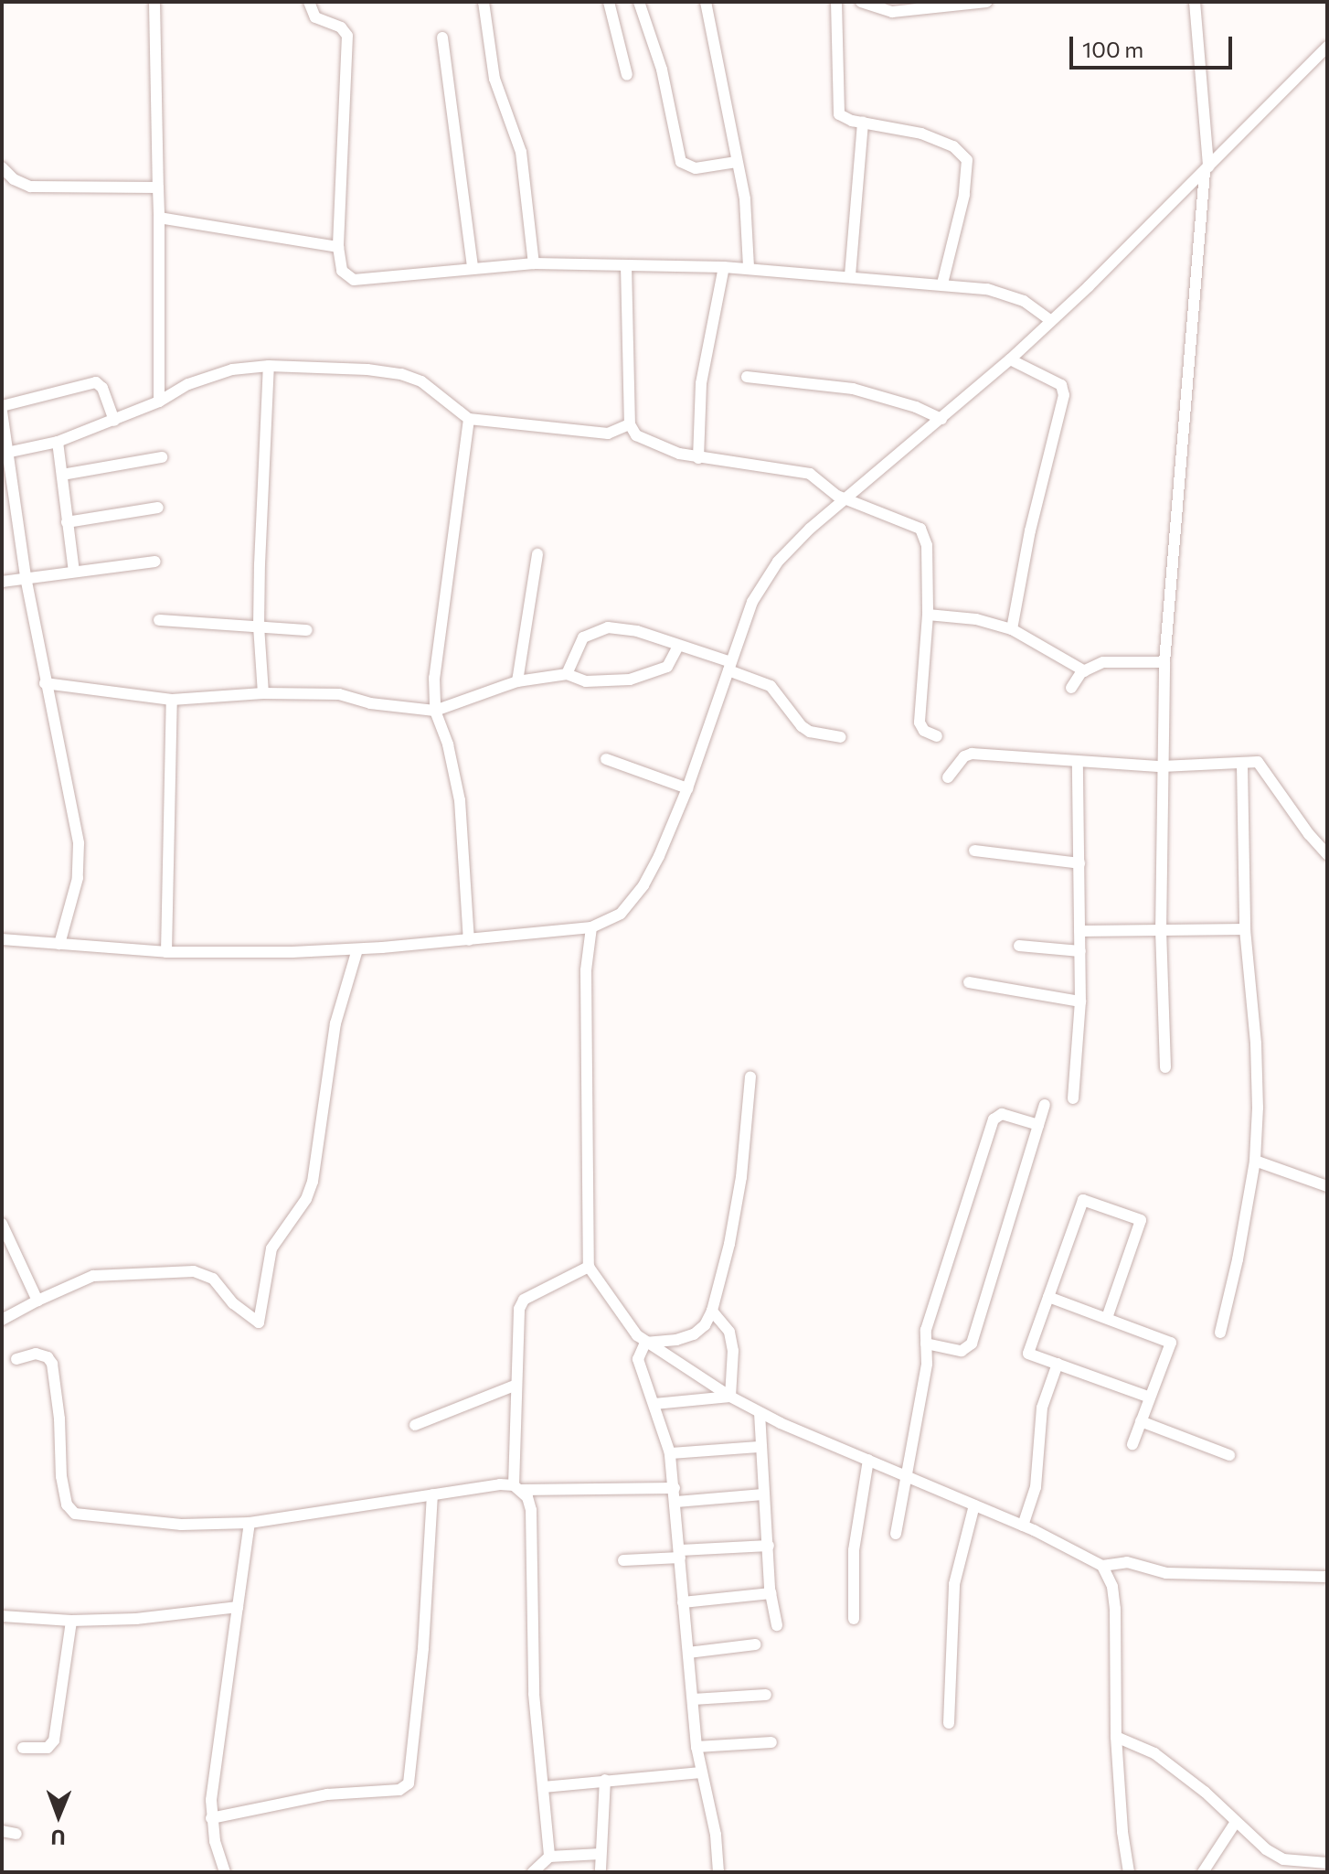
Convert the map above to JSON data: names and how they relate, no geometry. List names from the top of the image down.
{
  "scale_bar": "100 m",
  "north": "bottom"
}
